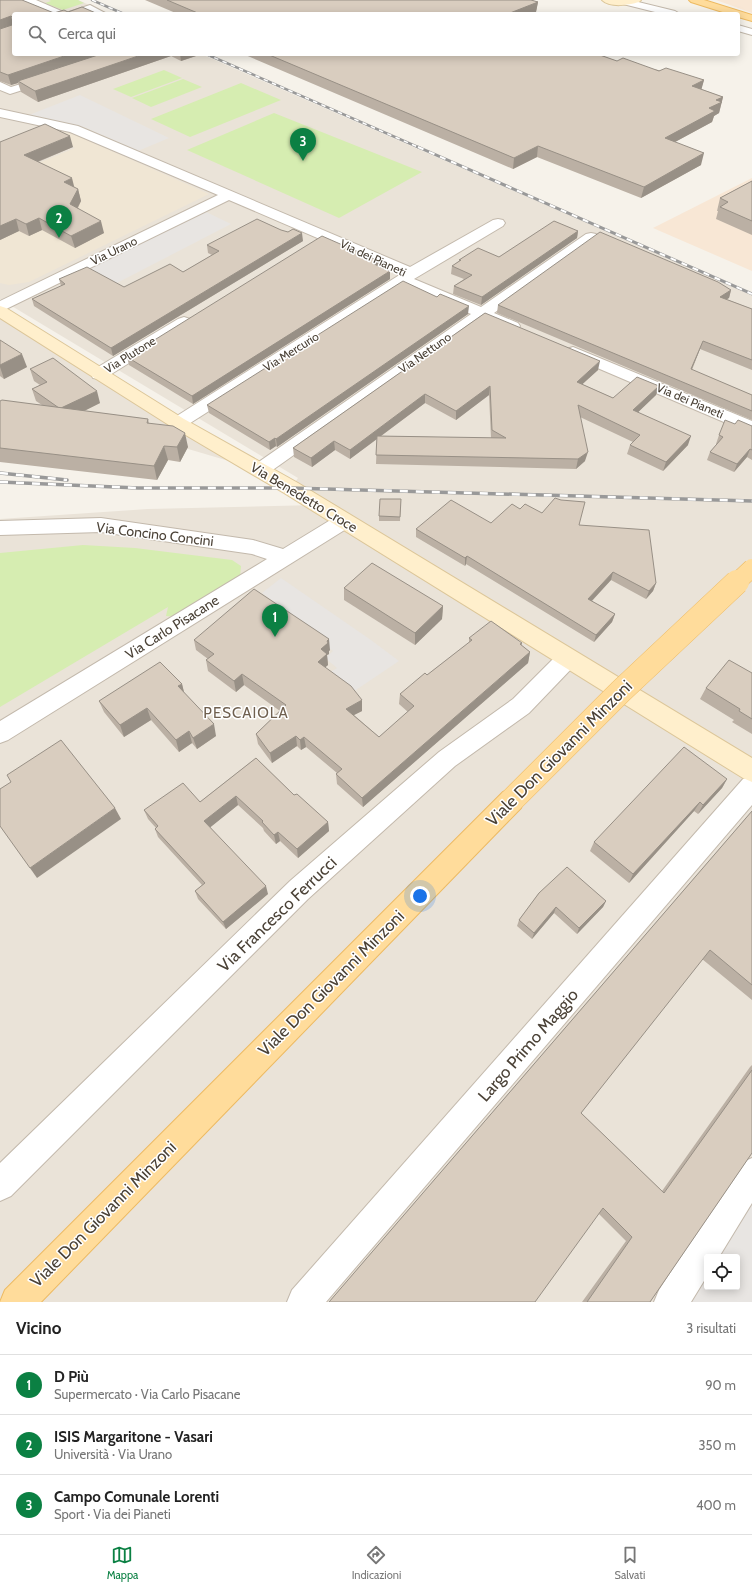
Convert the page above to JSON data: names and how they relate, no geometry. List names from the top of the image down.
{
  "streets": {
    "main road": ["Via Benedetto Croce", "Viale Don Giovanni Minzoni"],
    "street": [
      "Via Urano",
      "Via dei Pianeti",
      "Via Mercurio",
      "Via Nettuno",
      "Via Plutone",
      "Via Concino Concini",
      "Via Carlo Pisacane",
      "Via Francesco Ferrucci",
      "Largo Primo Maggio"
    ]
  },
  "crossings": [
    ["Via Urano", "Via dei Pianeti"],
    ["Via dei Pianeti", "Via Mercurio"],
    ["Via dei Pianeti", "Via Nettuno"],
    ["Via Mercurio", "Via Benedetto Croce"],
    ["Via Nettuno", "Via Benedetto Croce"],
    ["Via Plutone", "Via Benedetto Croce"],
    ["Via Benedetto Croce", "Via Carlo Pisacane"],
    ["Via Benedetto Croce", "Via Francesco Ferrucci"],
    ["Via Concino Concini", "Via Carlo Pisacane"]
  ],
  "districts": ["PESCAIOLA"],
  "page": {
    "search": "Cerca qui",
    "pins": ["3", "2", "1"],
    "heading": ["Vicino", "3 risultati"],
    "list": [
      {
        "mark": "1",
        "name": "D Più",
        "note": "Supermercato · Via Carlo Pisacane",
        "value": "90 m"
      },
      {
        "mark": "2",
        "name": "ISIS Margaritone - Vasari",
        "note": "Università · Via Urano",
        "value": "350 m"
      },
      {
        "mark": "3",
        "name": "Campo Comunale Lorenti",
        "note": "Sport · Via dei Pianeti",
        "value": "400 m"
      }
    ],
    "nav": ["Mappa", "Indicazioni", "Salvati"]
  }
}
